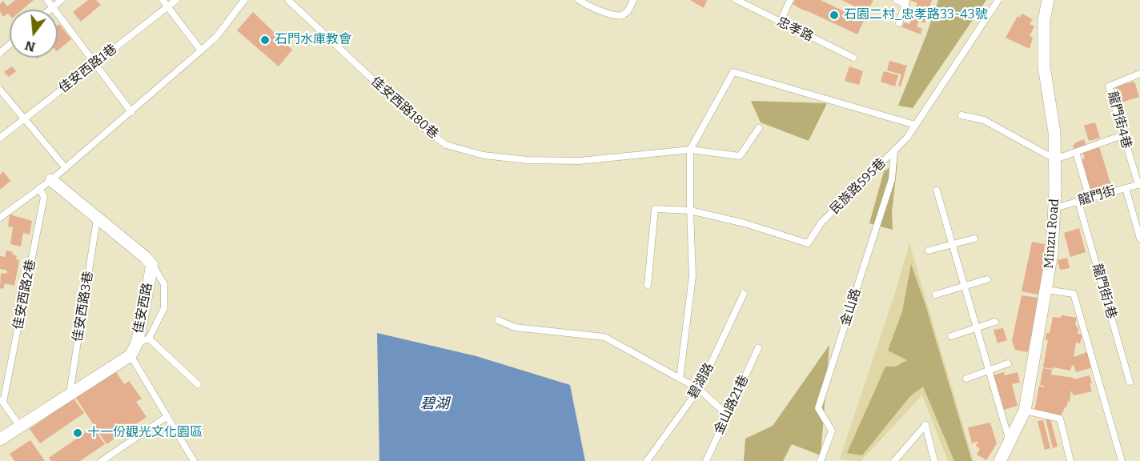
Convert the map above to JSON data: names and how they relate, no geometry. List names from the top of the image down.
{
  "streets": {
    "street": ["Minzu Road", "佳安西路"],
    "lane": [
      "忠孝路",
      "佳安西路1巷",
      "佳安西路180巷",
      "龍門街4巷",
      "民族路595巷",
      "龍門街",
      "龍門街1巷",
      "佳安西路2巷",
      "佳安西路3巷",
      "金山路",
      "碧湖路",
      "金山路21巷"
    ]
  },
  "crossings": [
    ["龍門街4巷", "龍門街"],
    ["民族路595巷", "金山路"],
    ["龍門街", "Minzu Road"],
    ["龍門街", "龍門街1巷"],
    ["佳安西路3巷", "佳安西路"]
  ],
  "water": ["碧湖"],
  "places": ["石園二村_忠孝路33-43號", "石門水庫教會", "十一份觀光文化園區"],
  "north": "bottom"
}
